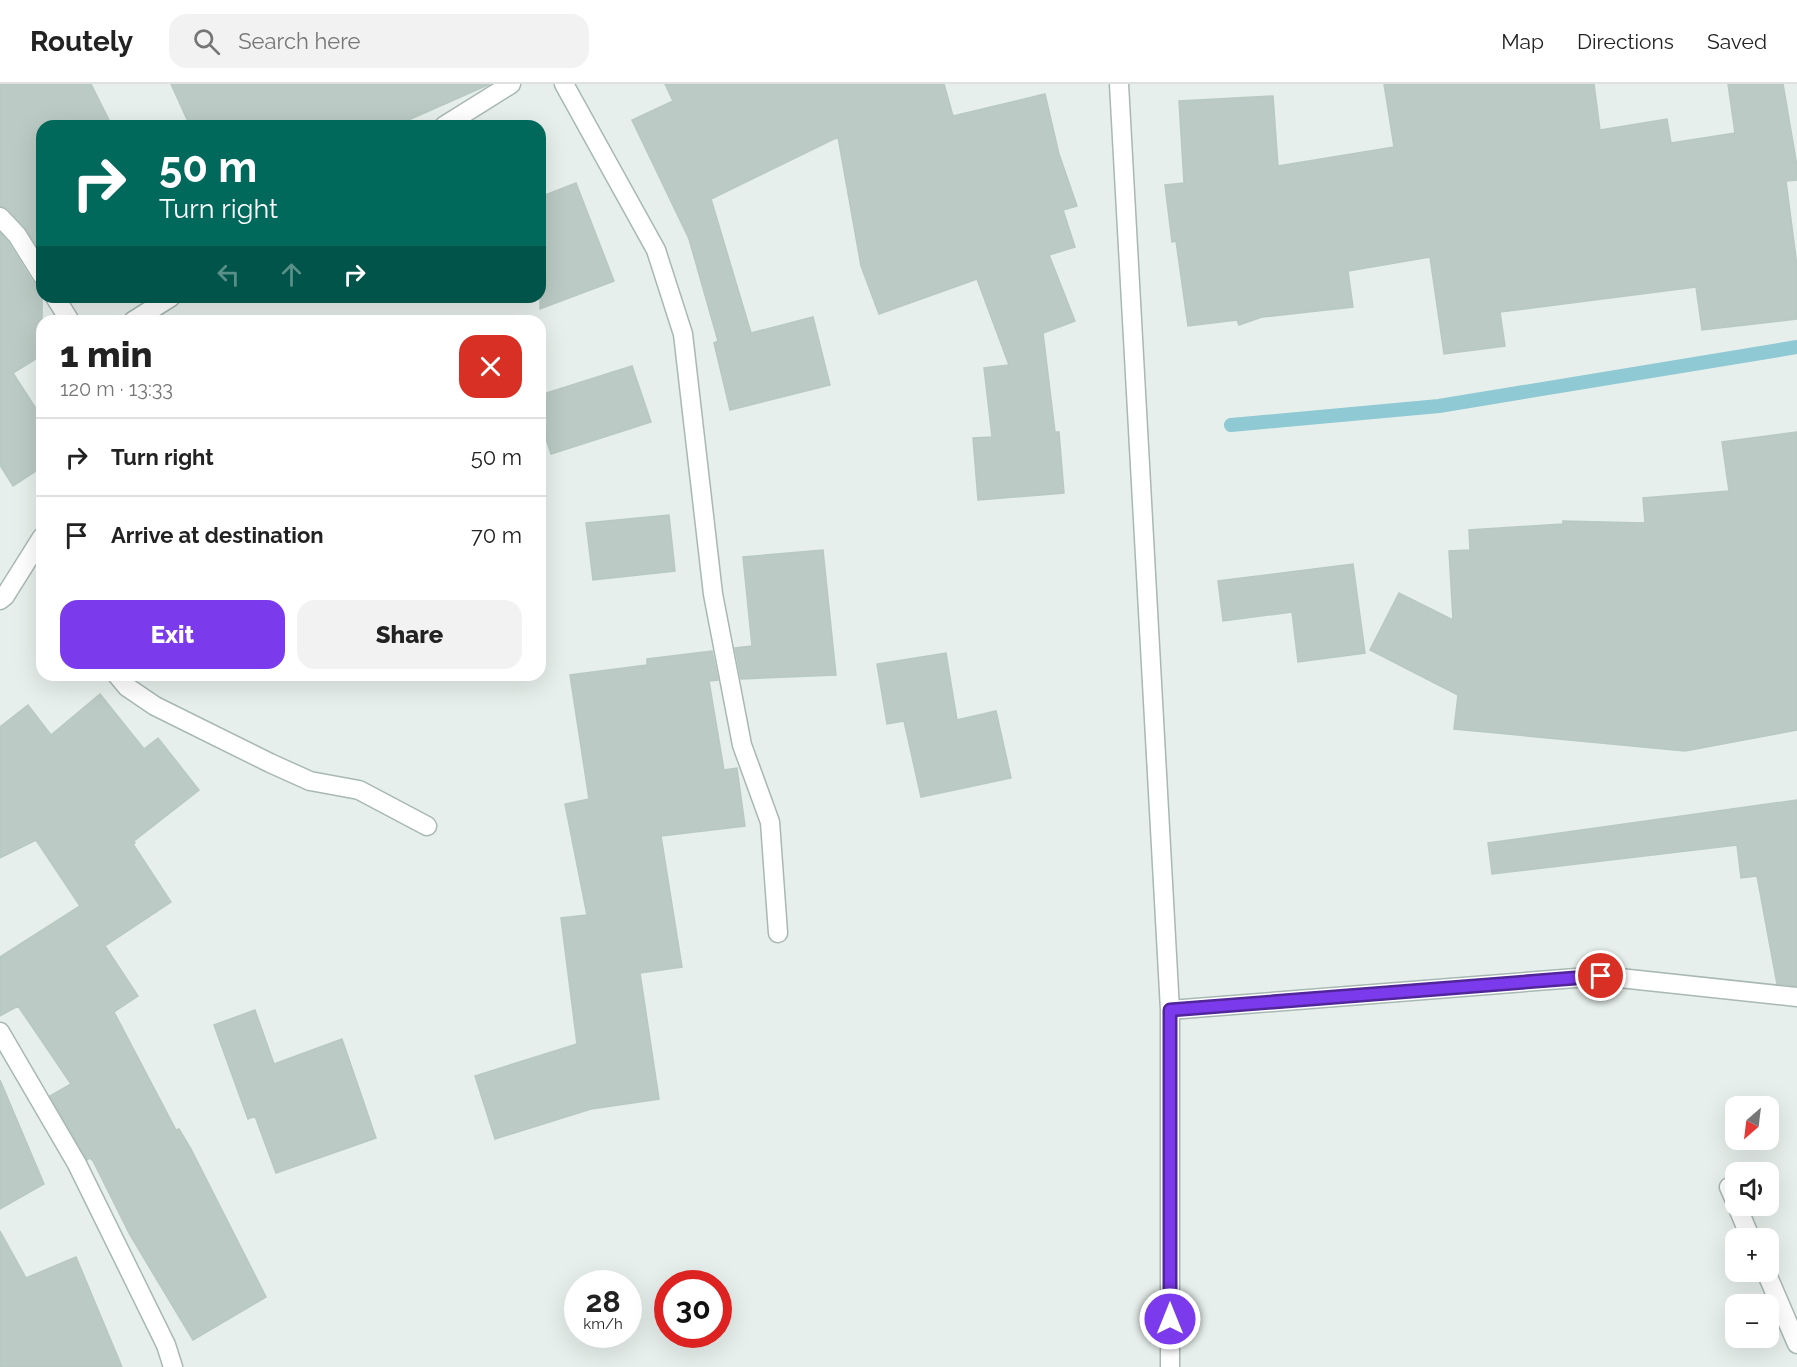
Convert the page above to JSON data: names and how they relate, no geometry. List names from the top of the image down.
{
  "north": "bottom left",
  "page": {
    "header": "Routely",
    "search": "Search here",
    "nav": ["Map", "Directions", "Saved"],
    "turn": ["50 m", "Turn right"],
    "heading": ["1 min", "120 m · 13:33"],
    "list": [
      {
        "name": "Turn right",
        "value": "50 m"
      },
      {
        "name": "Arrive at destination",
        "value": "70 m"
      }
    ],
    "buttons": ["Exit", "Share"],
    "map_buttons": ["+", "−"],
    "speed": "28 km/h",
    "limit": "30"
  }
}
